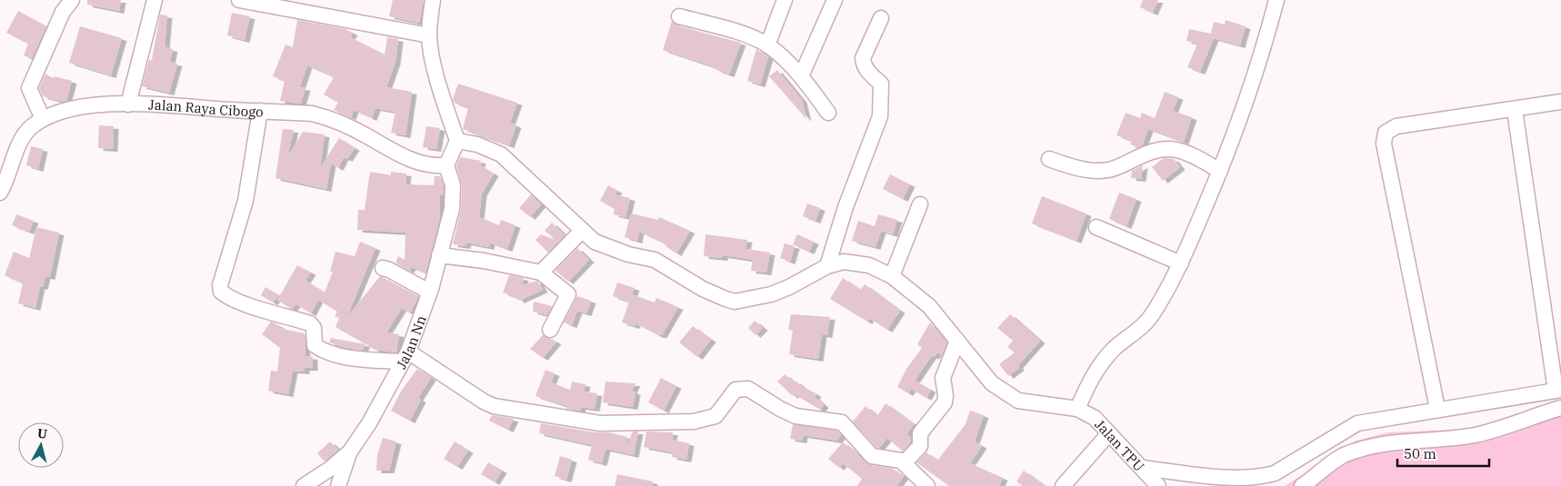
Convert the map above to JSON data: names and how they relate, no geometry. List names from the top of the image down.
{
  "streets": {
    "street": ["Jalan Raya Cibogo", "Jalan Nn", "Jalan TPU"]
  },
  "crossings": [
    ["Jalan Raya Cibogo", "Jalan Nn"]
  ],
  "scale_bar": "50 m",
  "north": "top"
}
